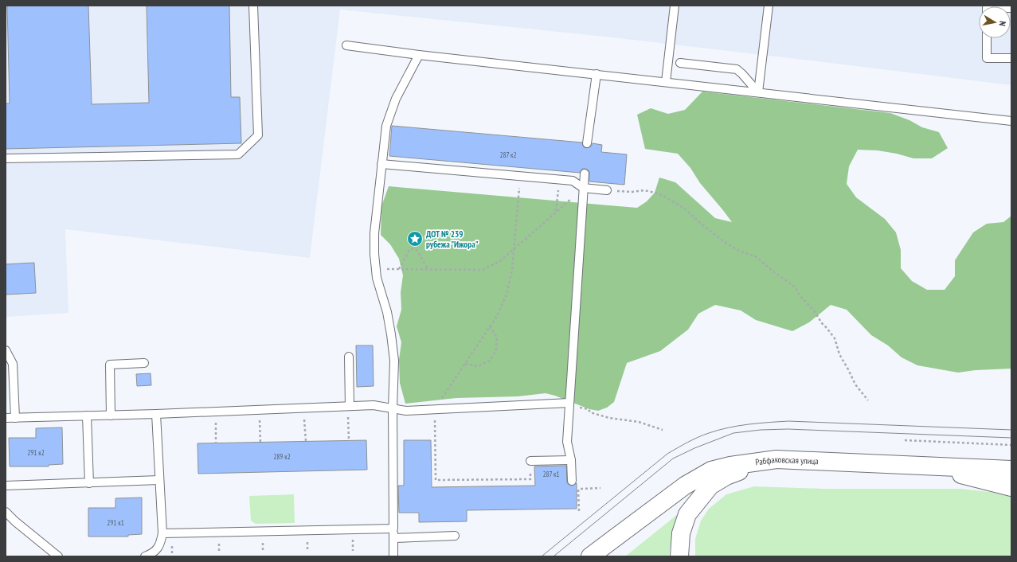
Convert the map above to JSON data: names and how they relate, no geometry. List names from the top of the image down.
{
  "streets": {
    "main road": ["Рабфаковская улица"]
  },
  "places": {
    "place": ["ДОТ № 239 рубежа \"Ижора\""]
  },
  "house_numbers": [
    "287 к2",
    "291 к2",
    "289 к2",
    "287 к1",
    "291 к1"
  ],
  "north": "right"
}
